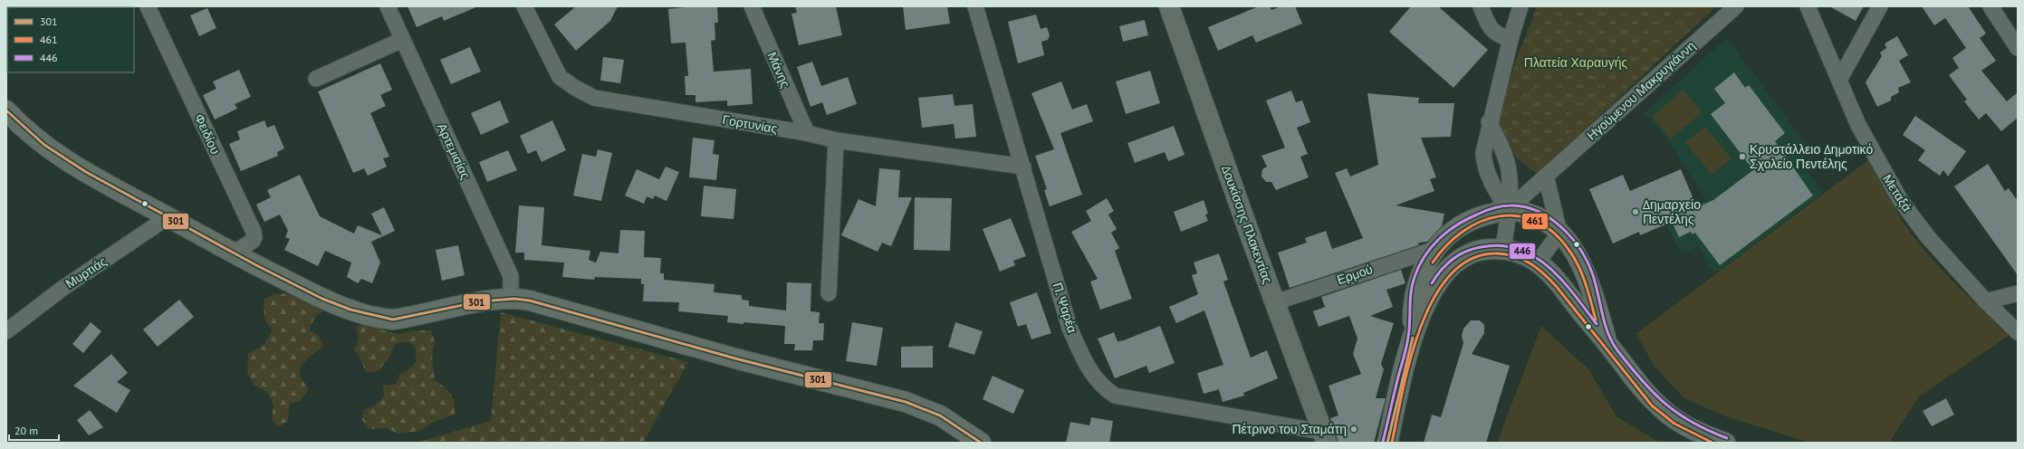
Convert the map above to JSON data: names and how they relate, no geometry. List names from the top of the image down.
{
  "streets": {
    "main road": ["Δουκίσσης Πλακεντίας"],
    "street": [
      "Μάνης",
      "Ηγούμενου Μακρυγιάννη",
      "Γορτυνίας",
      "Φειδίου",
      "Αρτεμισίας",
      "Μεταξά",
      "Μυρτιάς",
      "Ερμού",
      "Π. Ψαρέα"
    ]
  },
  "crossings": [
    ["Μάνης", "Γορτυνίας"],
    ["Γορτυνίας", "Π. Ψαρέα"],
    ["Δουκίσσης Πλακεντίας", "Ερμού"],
    ["Δουκίσσης Πλακεντίας", "Π. Ψαρέα"]
  ],
  "parks": ["Πλατεία Χαραυγής"],
  "places": ["Κρυστάλλειο Δημοτικό Σχολείο Πεντέλης", "Δημαρχείο Πεντέλης", "Πέτρινο του Σταμάτη"],
  "lines": ["transit line 301", "transit line 446", "transit line 461"],
  "legend": ["301", "461", "446"],
  "scale_bar": "20 m"
}
